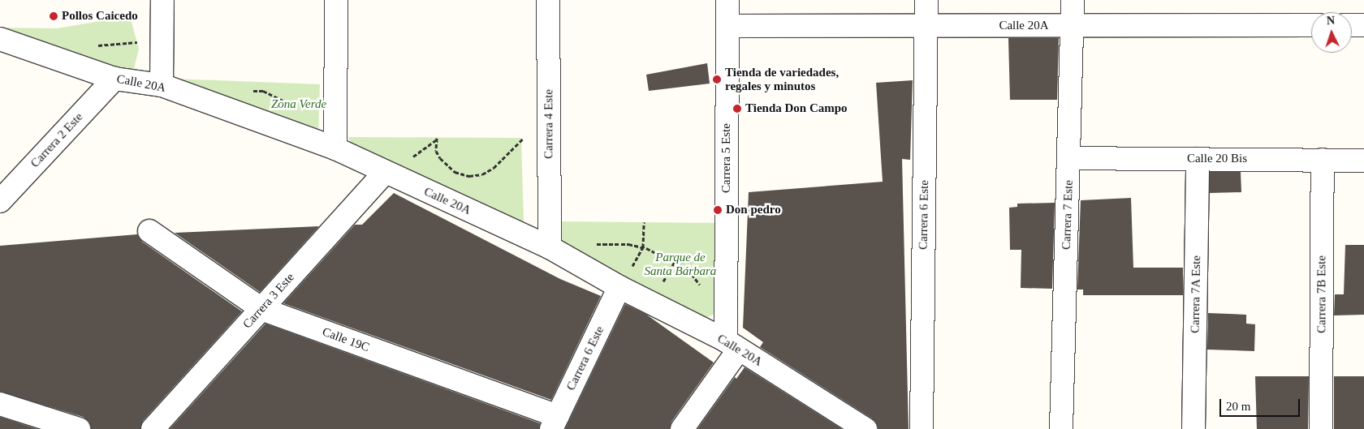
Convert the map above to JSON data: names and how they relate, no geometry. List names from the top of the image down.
{
  "streets": {
    "street": [
      "Calle 20A",
      "Carrera 4 Este",
      "Carrera 2 Este",
      "Carrera 5 Este",
      "Calle 20 Bis",
      "Carrera 6 Este",
      "Carrera 7 Este",
      "Carrera 7A Este",
      "Carrera 7B Este",
      "Carrera 3 Este",
      "Calle 19C"
    ]
  },
  "crossings": [
    ["Calle 20A", "Carrera 4 Este"],
    ["Calle 20A", "Carrera 2 Este"],
    ["Calle 20A", "Carrera 5 Este"],
    ["Calle 20A", "Carrera 6 Este"],
    ["Calle 20A", "Carrera 7 Este"],
    ["Calle 20A", "Carrera 3 Este"],
    ["Calle 20 Bis", "Carrera 7 Este"],
    ["Calle 20 Bis", "Carrera 7A Este"],
    ["Calle 20 Bis", "Carrera 7B Este"],
    ["Carrera 6 Este", "Calle 19C"],
    ["Carrera 3 Este", "Calle 19C"]
  ],
  "parks": ["Zona Verde", "Parque de Santa Bárbara"],
  "places": [
    "Pollos Caicedo",
    "Tienda de variedades, regales y minutos",
    "Tienda Don Campo",
    "Don pedro"
  ],
  "scale_bar": "20 m",
  "north": "top"
}
